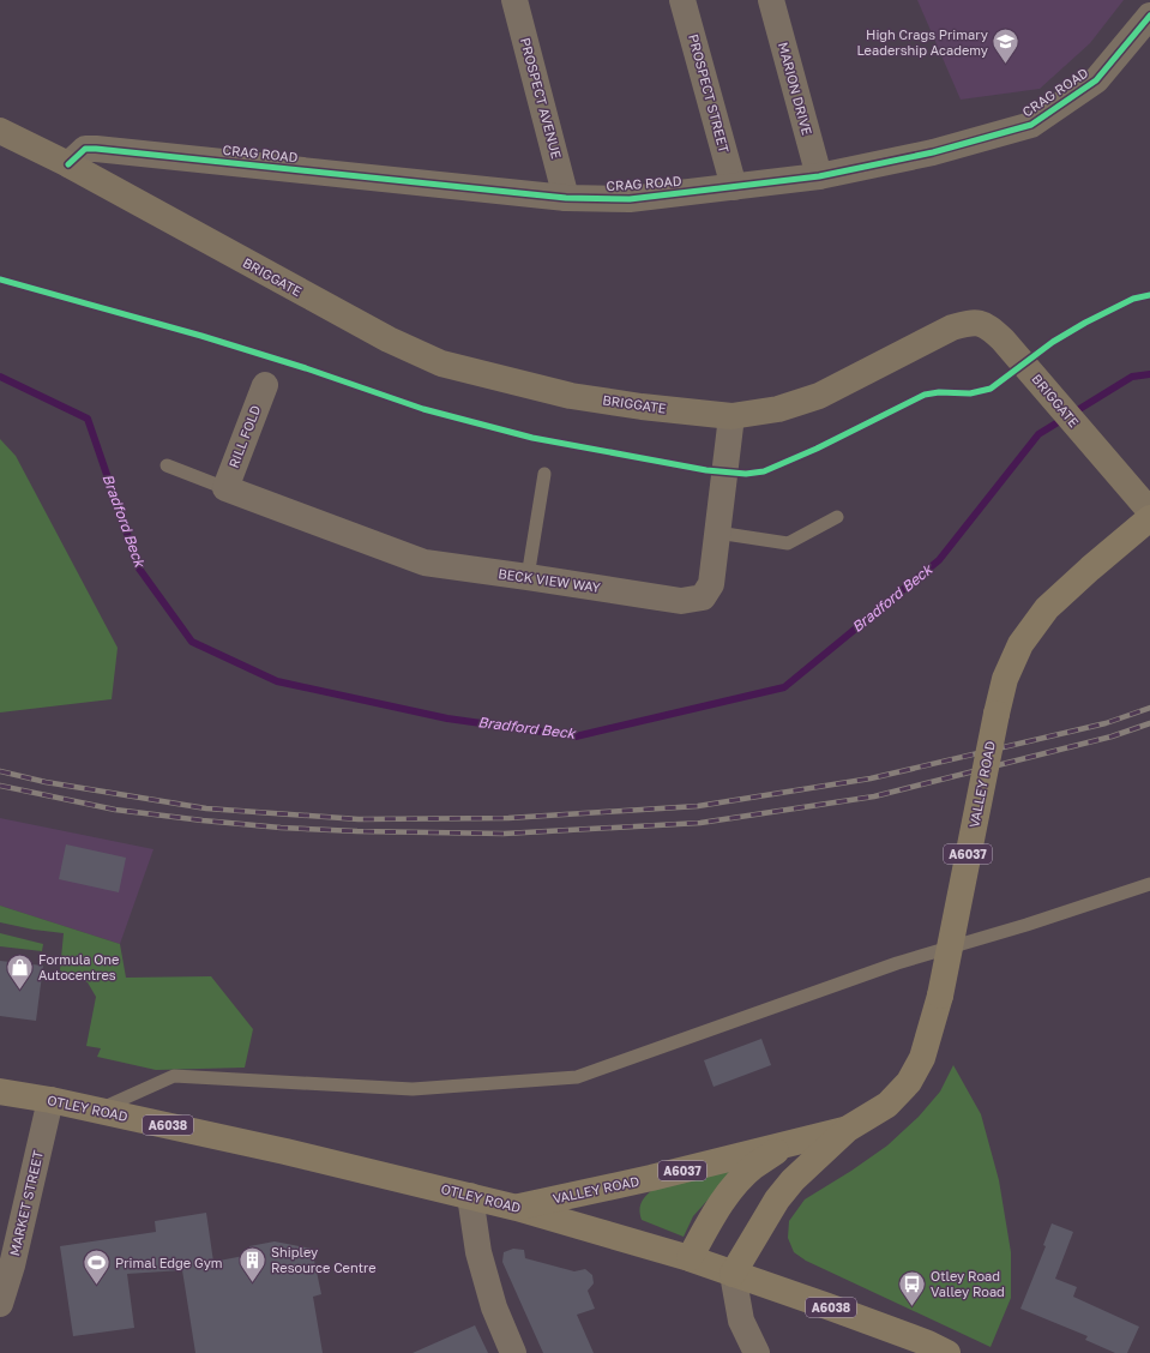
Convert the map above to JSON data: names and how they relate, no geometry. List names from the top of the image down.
{
  "streets": {
    "main road": [
      "BRIGGATE",
      "VALLEY ROAD",
      "A6037",
      "OTLEY ROAD",
      "A6038"
    ],
    "street": [
      "MARION DRIVE",
      "CRAG ROAD",
      "PROSPECT STREET",
      "PROSPECT AVENUE",
      "RILL FOLD",
      "BECK VIEW WAY",
      "MARKET STREET"
    ]
  },
  "crossings": [
    ["MARION DRIVE", "CRAG ROAD"],
    ["CRAG ROAD", "PROSPECT STREET"],
    ["CRAG ROAD", "PROSPECT AVENUE"],
    ["CRAG ROAD", "BRIGGATE"],
    ["BRIGGATE", "BECK VIEW WAY"],
    ["RILL FOLD", "BECK VIEW WAY"],
    ["VALLEY ROAD", "OTLEY ROAD"],
    ["OTLEY ROAD", "MARKET STREET"]
  ],
  "water": ["Bradford Beck"],
  "places": {
    "school or university": ["High Crags Primary Leadership Academy"],
    "shop": ["Formula One Autocentres"],
    "building": ["Shipley Resource Centre"],
    "sports": ["Primal Edge Gym"],
    "bus stop": ["Otley Road Valley Road"]
  }
}
